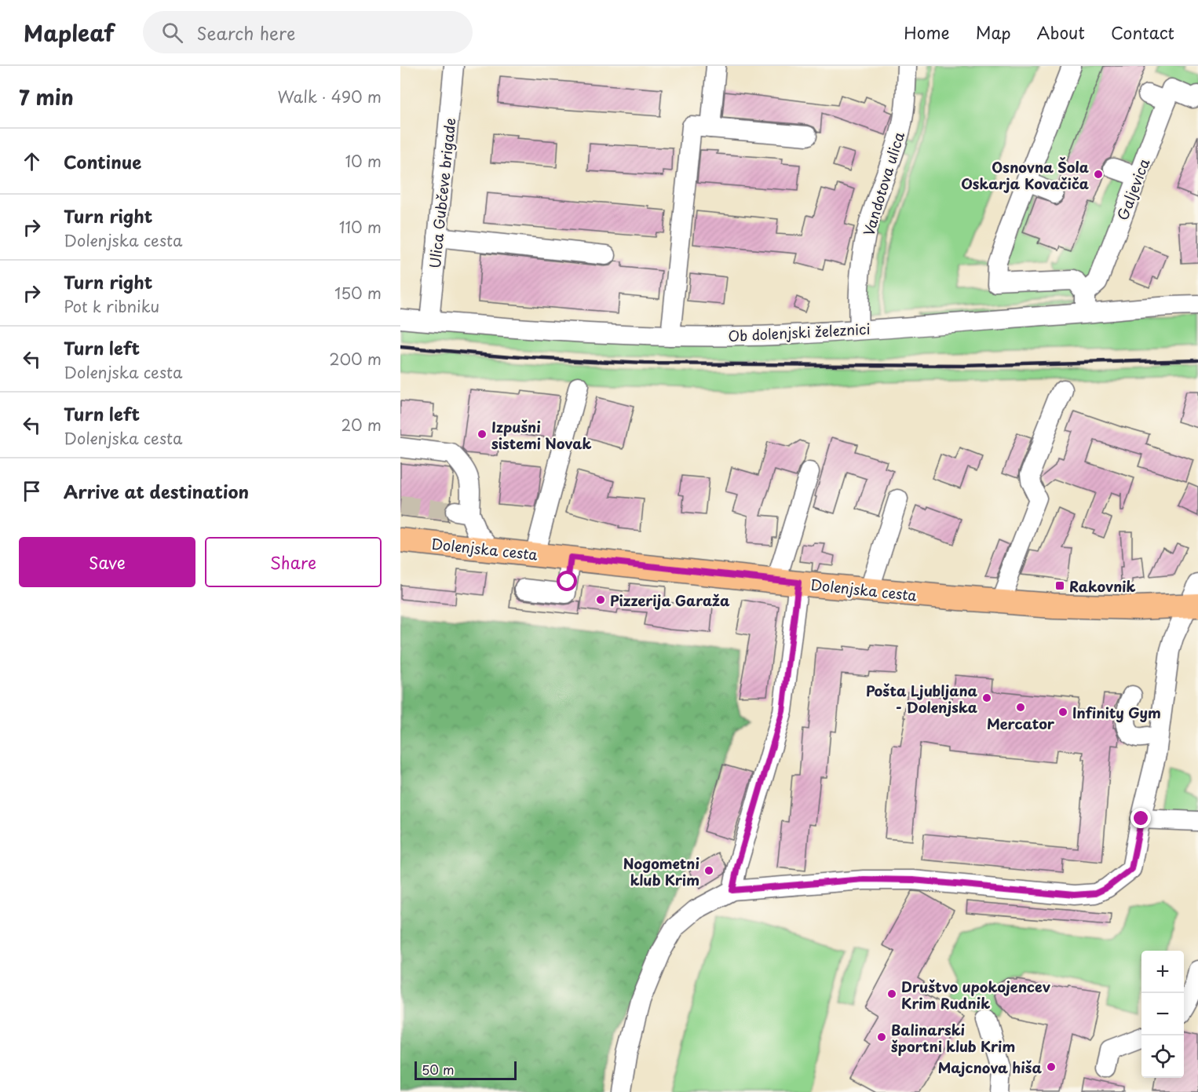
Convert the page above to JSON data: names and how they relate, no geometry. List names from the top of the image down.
{
  "streets": {
    "main road": ["Dolenjska cesta"],
    "street": [
      "Vandotova ulica",
      "Galjevica",
      "Ulica Gubčeve brigade",
      "Ob dolenjski železnici"
    ]
  },
  "crossings": [
    ["Vandotova ulica", "Ob dolenjski železnici"],
    ["Ulica Gubčeve brigade", "Ob dolenjski železnici"]
  ],
  "places": {
    "other": [
      "Osnovna Šola Oskarja Kovačiča",
      "Izpušni sistemi Novak",
      "Pizzerija Garaža",
      "Pošta Ljubljana - Dolenjska",
      "Mercator",
      "Infinity Gym",
      "Nogometni klub Krim",
      "Društvo upokojencev Krim Rudnik",
      "Balinarski športni klub Krim",
      "Majcnova hiša"
    ],
    "transit": ["Rakovnik"]
  },
  "scale_bar": "50 m",
  "page": {
    "header": "Mapleaf",
    "search": "Search here",
    "nav": [
      "Home",
      "Map",
      "About",
      "Contact"
    ],
    "heading": ["7 min", "Walk · 490 m"],
    "list": [
      ["Continue", "10 m"],
      ["Turn right", "Dolenjska cesta", "110 m"],
      ["Turn right", "Pot k ribniku", "150 m"],
      ["Turn left", "Dolenjska cesta", "200 m"],
      ["Turn left", "Dolenjska cesta", "20 m"],
      "Arrive at destination"
    ],
    "buttons": ["Save", "Share"],
    "map_buttons": ["+", "−"],
    "scale": "50 m"
  }
}
